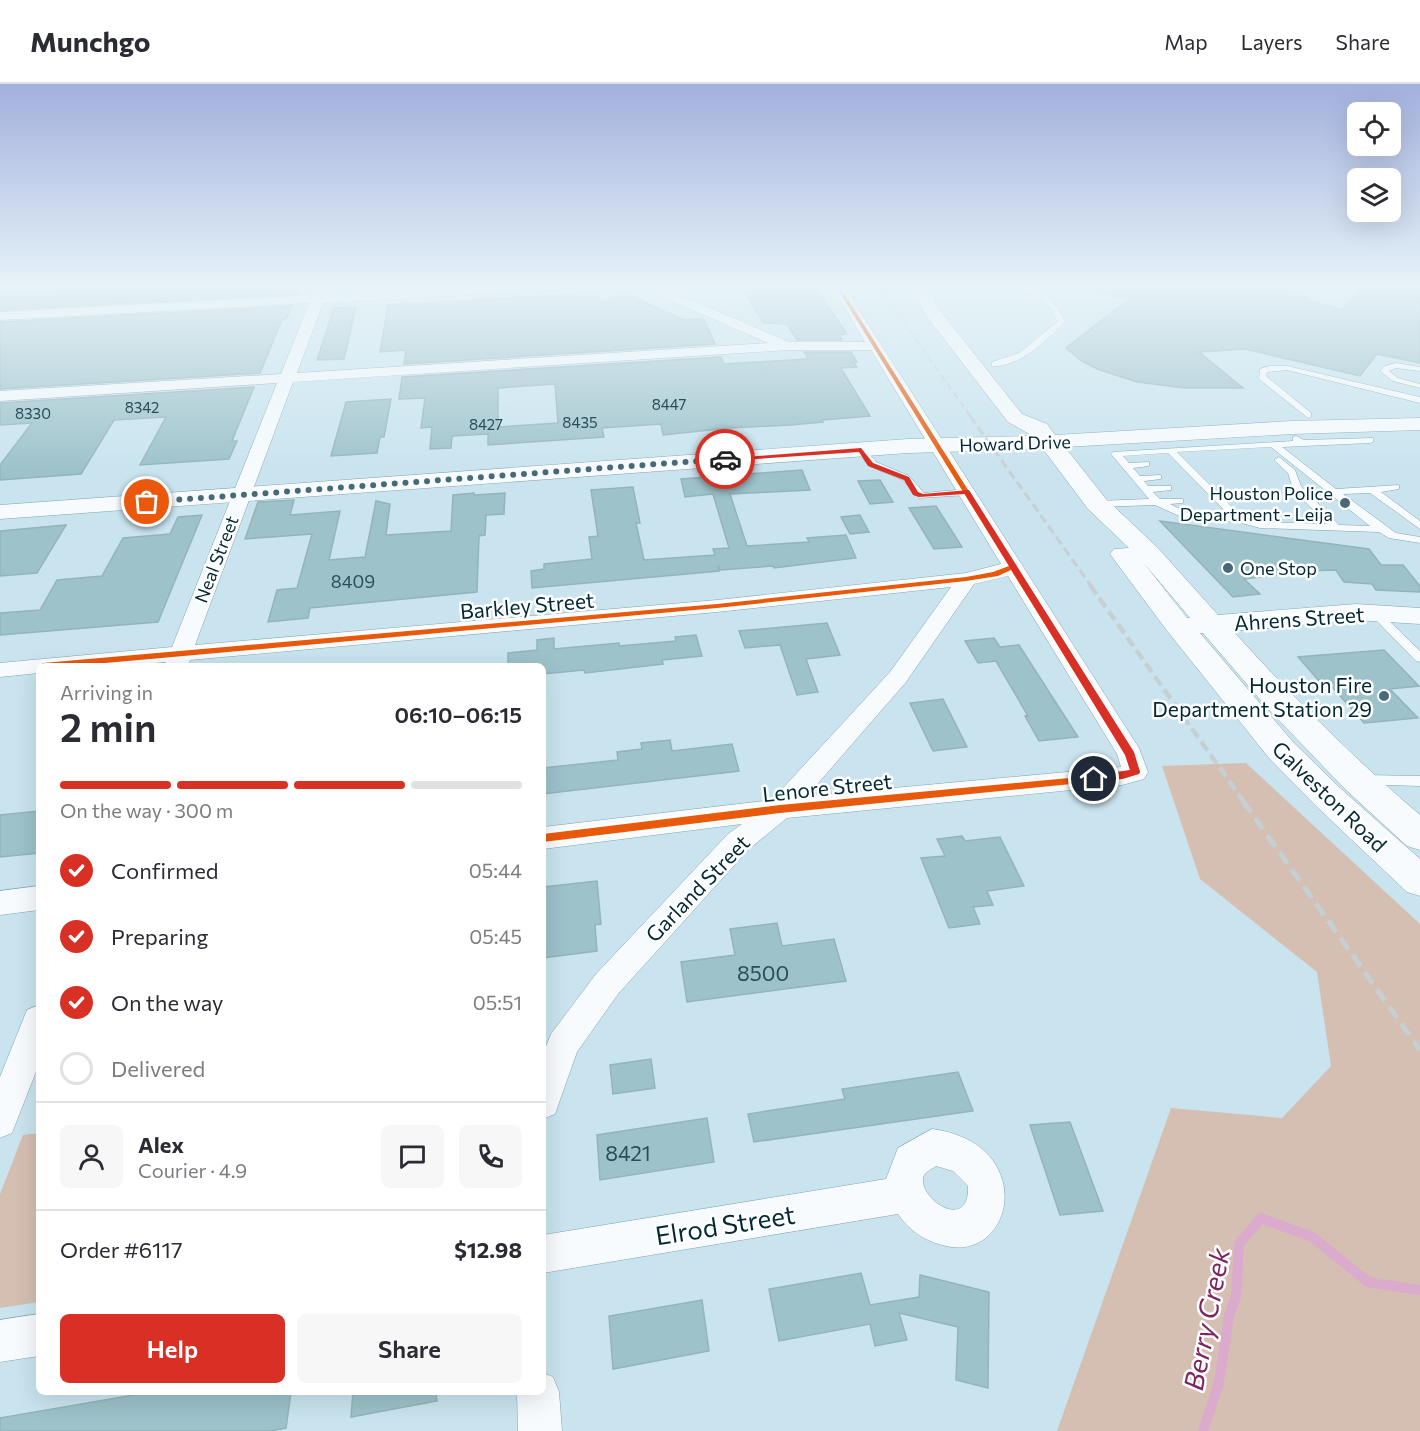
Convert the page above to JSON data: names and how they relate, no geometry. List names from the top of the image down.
{
  "streets": {
    "main road": ["Howard Drive", "Ahrens Street", "Galveston Road"],
    "street": [
      "Neal Street",
      "Barkley Street",
      "Lenore Street",
      "Garland Street",
      "Elrod Street"
    ]
  },
  "crossings": [
    ["Howard Drive", "Neal Street"],
    ["Howard Drive", "Galveston Road"],
    ["Neal Street", "Barkley Street"],
    ["Barkley Street", "Lenore Street"],
    ["Barkley Street", "Garland Street"],
    ["Ahrens Street", "Galveston Road"],
    ["Lenore Street", "Garland Street"]
  ],
  "water": ["Berry Creek"],
  "places": ["Houston Police Department - Leija", "One Stop", "Houston Fire Department Station 29"],
  "house_numbers": [
    "8447",
    "8342",
    "8330",
    "8435",
    "8427",
    "8409",
    "8500",
    "8421"
  ],
  "page": {
    "header": "Munchgo",
    "nav": ["Map", "Layers", "Share"],
    "heading": ["2 min", "Arriving in", "06:10–06:15"],
    "panel": [
      "Alex",
      "Courier · 4.9",
      "Order #6117",
      "$12.98"
    ],
    "bar": "On the way · 300 m",
    "list": [
      ["Confirmed", "05:44"],
      ["Preparing", "05:45"],
      ["On the way", "05:51"],
      "Delivered"
    ],
    "buttons": ["Help", "Share"]
  }
}
